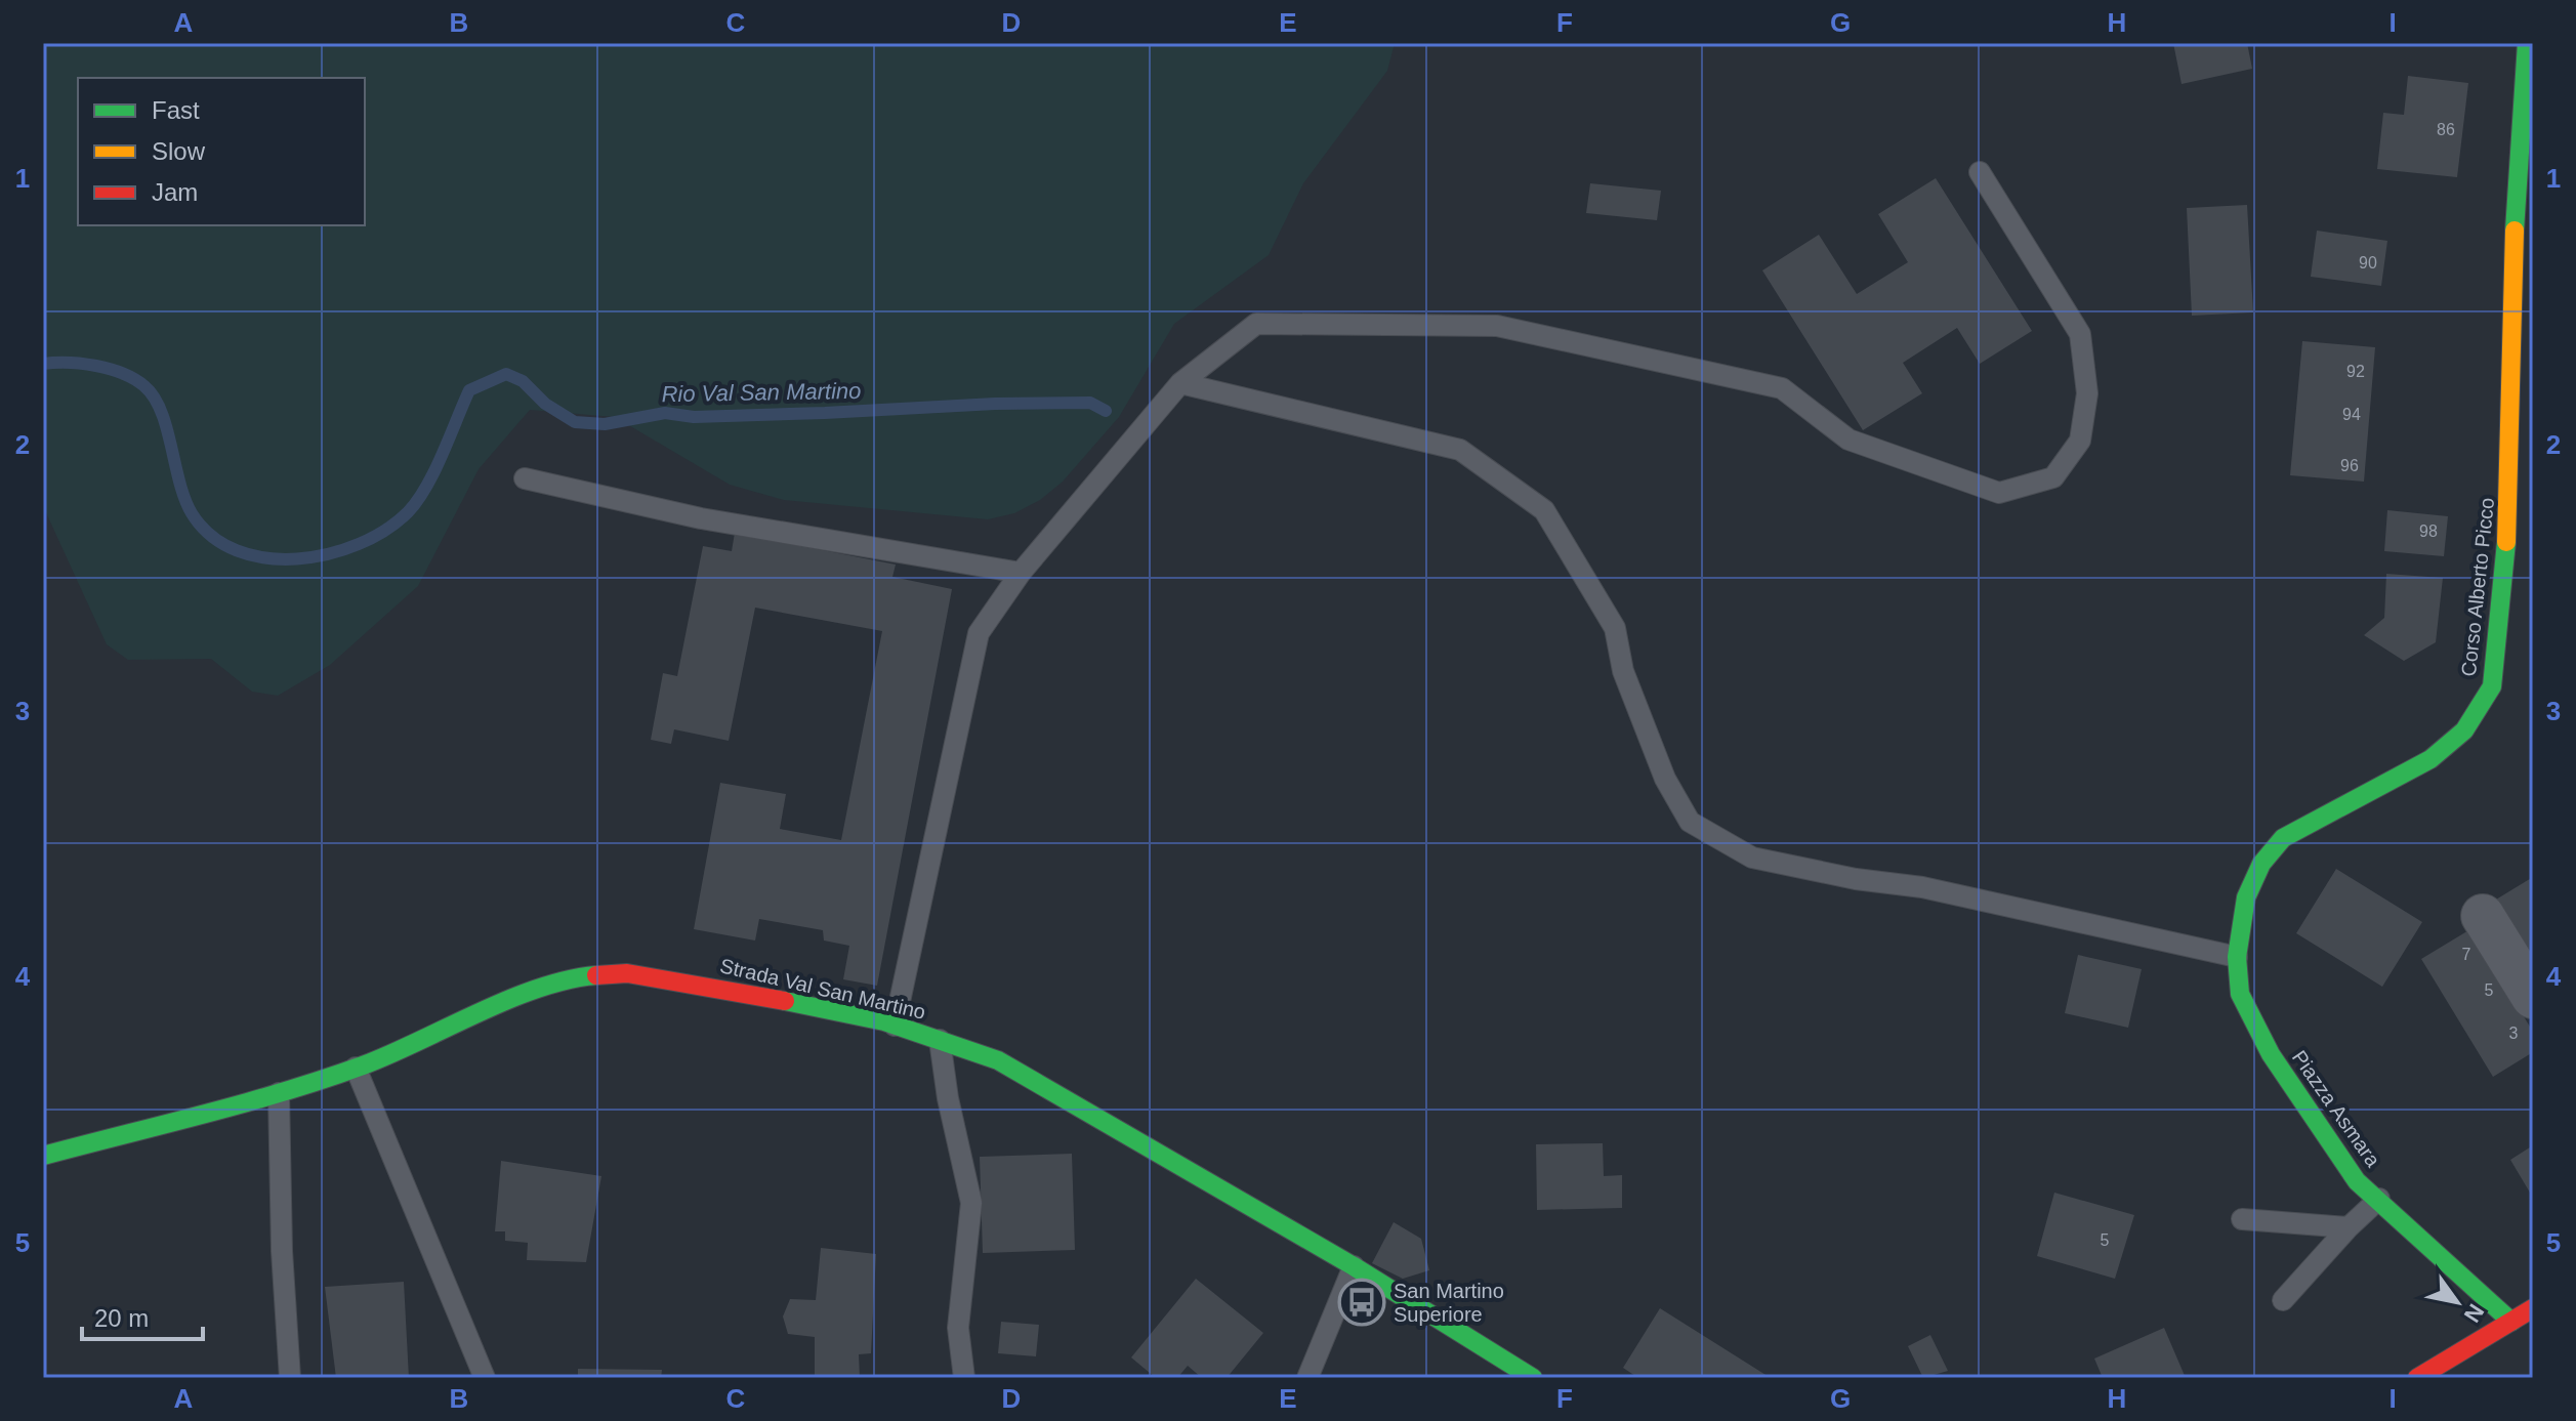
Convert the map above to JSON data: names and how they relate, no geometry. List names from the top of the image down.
{
  "streets": {
    "street": ["Corso Alberto Picco", "Strada Val San Martino", "Piazza Asmara"]
  },
  "crossings": [
    ["Corso Alberto Picco", "Piazza Asmara"]
  ],
  "water": ["Rio Val San Martino"],
  "places": {
    "bus stop": ["San Martino Superiore"]
  },
  "house_numbers": [
    "86",
    "90",
    "92",
    "94",
    "96",
    "98",
    "7",
    "5",
    "3",
    "5"
  ],
  "legend": ["Fast", "Slow", "Jam"],
  "scale_bar": "20 m",
  "north": "bottom right",
  "grid": {
    "columns": [
      "A",
      "B",
      "C",
      "D",
      "E",
      "F",
      "G",
      "H",
      "I"
    ],
    "rows": [
      "1",
      "2",
      "3",
      "4",
      "5"
    ]
  }
}
